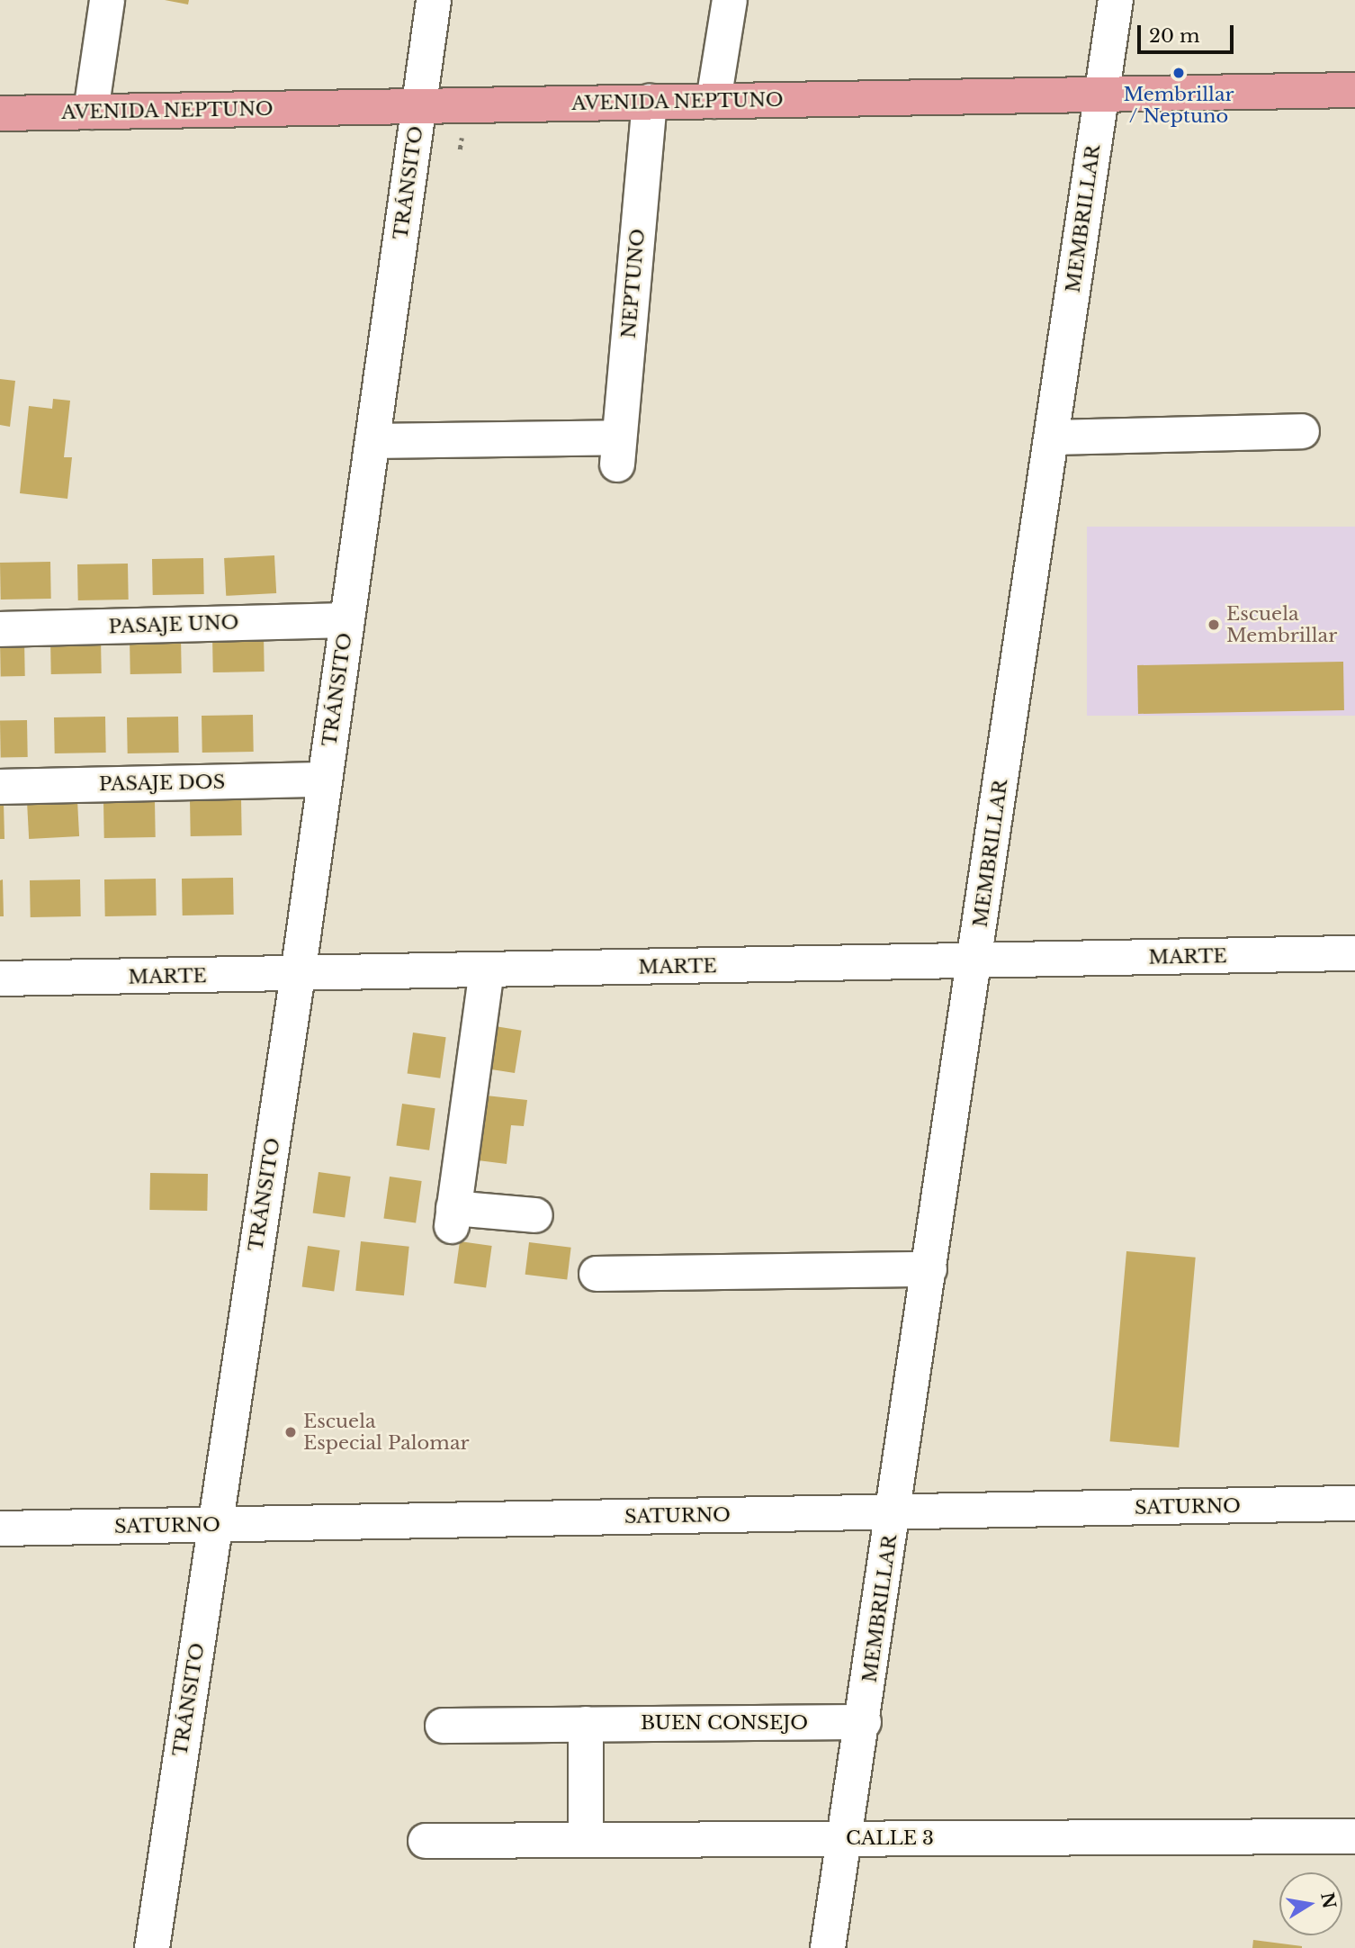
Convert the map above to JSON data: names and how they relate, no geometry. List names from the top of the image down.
{
  "streets": {
    "main road": ["AVENIDA NEPTUNO"],
    "street": [
      "TRÁNSITO",
      "MEMBRILLAR",
      "NEPTUNO",
      "PASAJE UNO",
      "PASAJE DOS",
      "MARTE",
      "SATURNO",
      "BUEN CONSEJO",
      "CALLE 3"
    ]
  },
  "crossings": [
    ["AVENIDA NEPTUNO", "TRÁNSITO"],
    ["AVENIDA NEPTUNO", "MEMBRILLAR"],
    ["AVENIDA NEPTUNO", "NEPTUNO"],
    ["TRÁNSITO", "NEPTUNO"],
    ["TRÁNSITO", "PASAJE UNO"],
    ["TRÁNSITO", "PASAJE DOS"],
    ["TRÁNSITO", "MARTE"],
    ["TRÁNSITO", "SATURNO"],
    ["MEMBRILLAR", "MARTE"],
    ["MEMBRILLAR", "SATURNO"],
    ["MEMBRILLAR", "BUEN CONSEJO"],
    ["MEMBRILLAR", "CALLE 3"]
  ],
  "places": ["Membrillar / Neptuno", "Escuela Membrillar", "Escuela Especial Palomar"],
  "scale_bar": "20 m",
  "north": "right"
}
